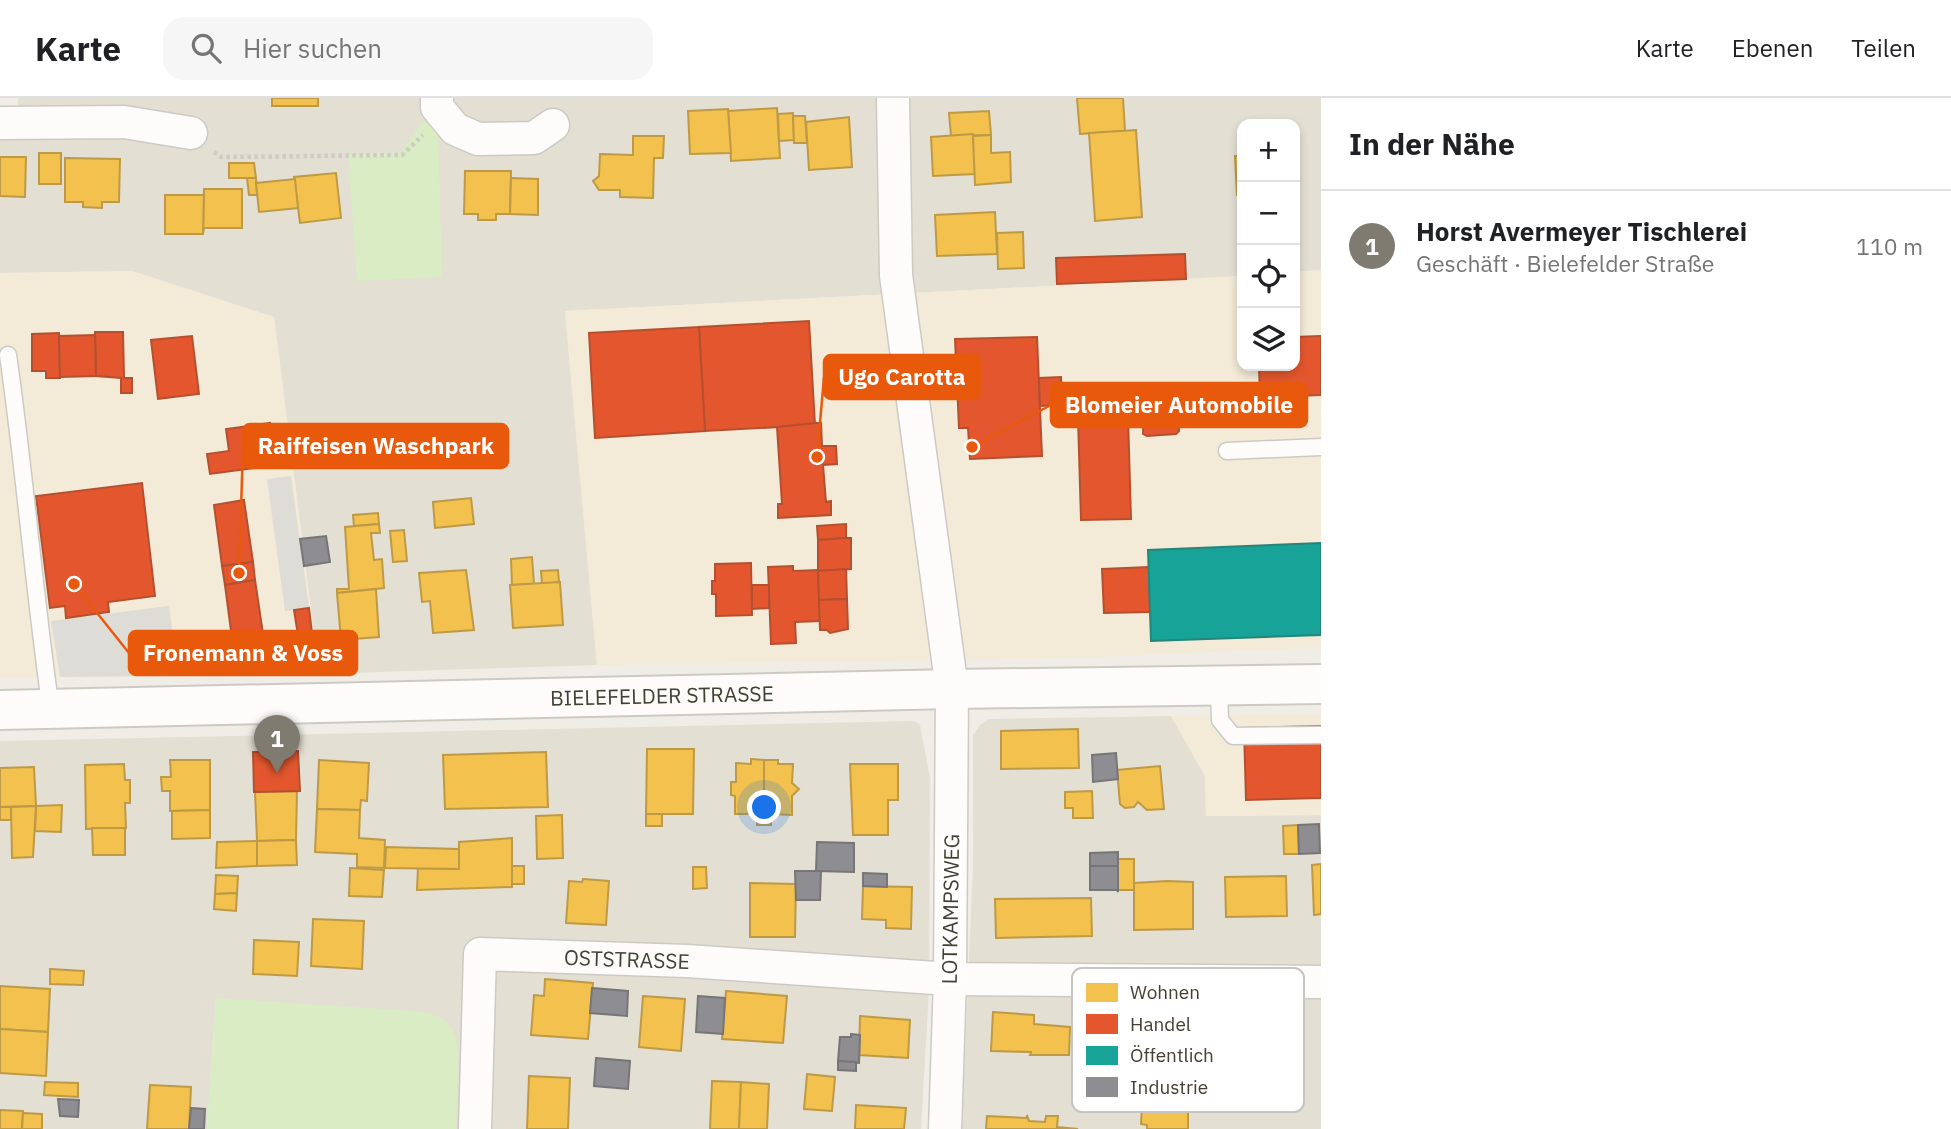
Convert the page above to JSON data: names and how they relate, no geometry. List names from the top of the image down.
{
  "streets": {
    "street": ["BIELEFELDER STRASSE", "LOTKAMPSWEG", "OSTSTRASSE"]
  },
  "crossings": [
    ["BIELEFELDER STRASSE", "LOTKAMPSWEG"],
    ["LOTKAMPSWEG", "OSTSTRASSE"]
  ],
  "places": [
    "Blomeier Automobile",
    "Ugo Carotta",
    "Raiffeisen Waschpark",
    "Fronemann & Voss"
  ],
  "legend": [
    "Wohnen",
    "Handel",
    "Öffentlich",
    "Industrie"
  ],
  "page": {
    "header": "Karte",
    "search": "Hier suchen",
    "nav": ["Karte", "Ebenen", "Teilen"],
    "heading": "In der Nähe",
    "map_buttons": ["+", "−"],
    "list": [
      {
        "mark": "1",
        "name": "Horst Avermeyer Tischlerei",
        "note": "Geschäft · Bielefelder Straße",
        "value": "110 m"
      }
    ],
    "pins": "1"
  }
}
